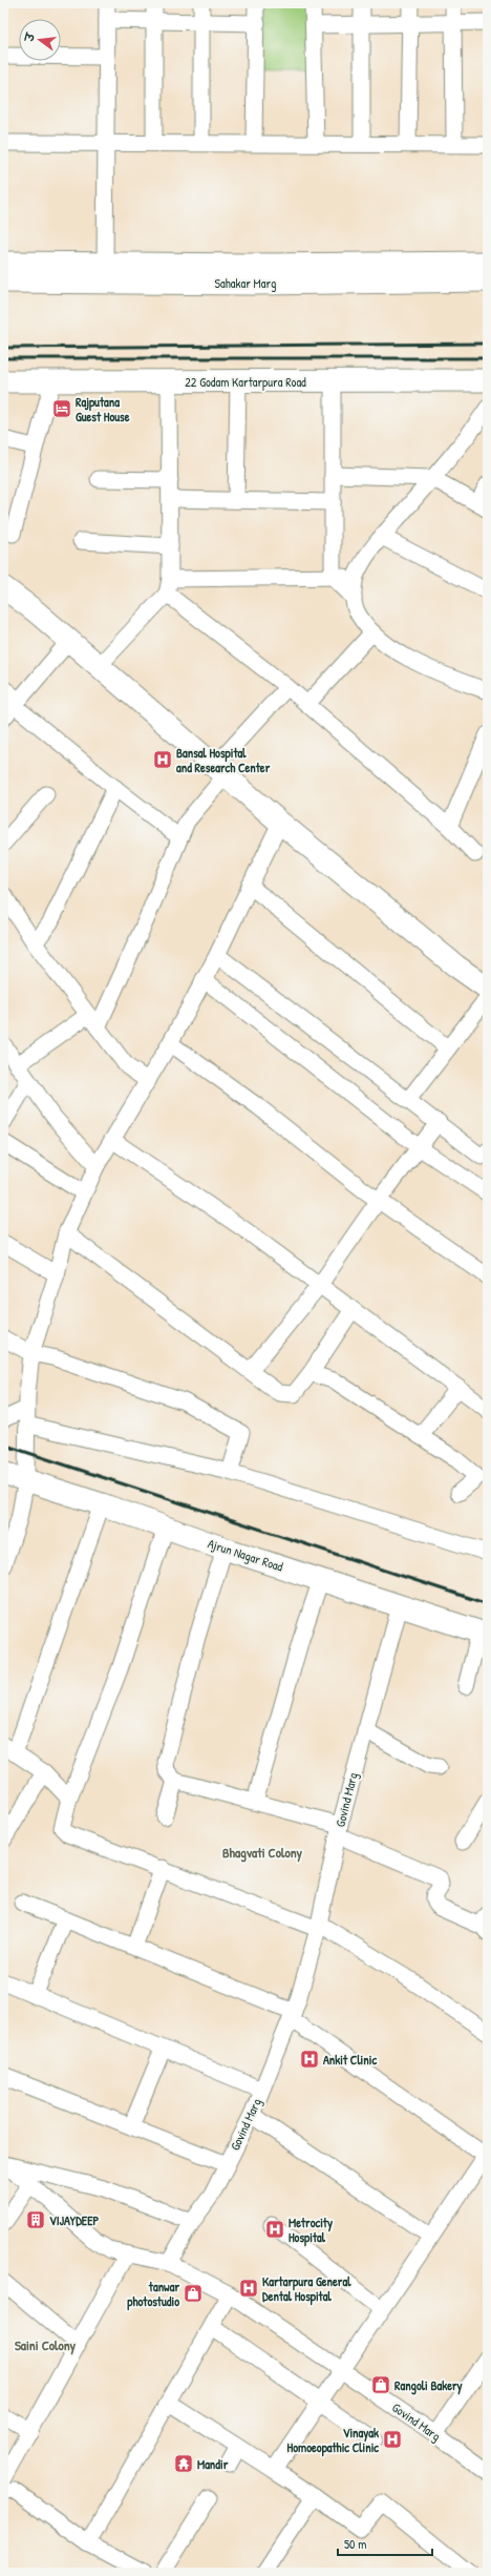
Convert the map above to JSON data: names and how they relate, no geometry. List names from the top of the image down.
{
  "streets": {
    "street": [
      "Sahakar Marg",
      "22 Godam Kartarpura Road",
      "Ajrun Nagar Road",
      "Govind Marg"
    ]
  },
  "crossings": [
    ["Ajrun Nagar Road", "Govind Marg"]
  ],
  "districts": ["Bhagvati Colony", "Saini Colony"],
  "places": {
    "hotel": ["Rajputana Guest House"],
    "hospital": [
      "Bansal Hospital and Research Center",
      "Ankit Clinic",
      "Metrocity Hospital",
      "Kartarpura General Dental Hospital",
      "Vinayak Homoeopathic Clinic"
    ],
    "building": ["VIJAYDEEP"],
    "shop": ["tanwar photostudio", "Rangoli Bakery"],
    "temple": ["Mandir"]
  },
  "scale_bar": "50 m",
  "north": "left"
}
